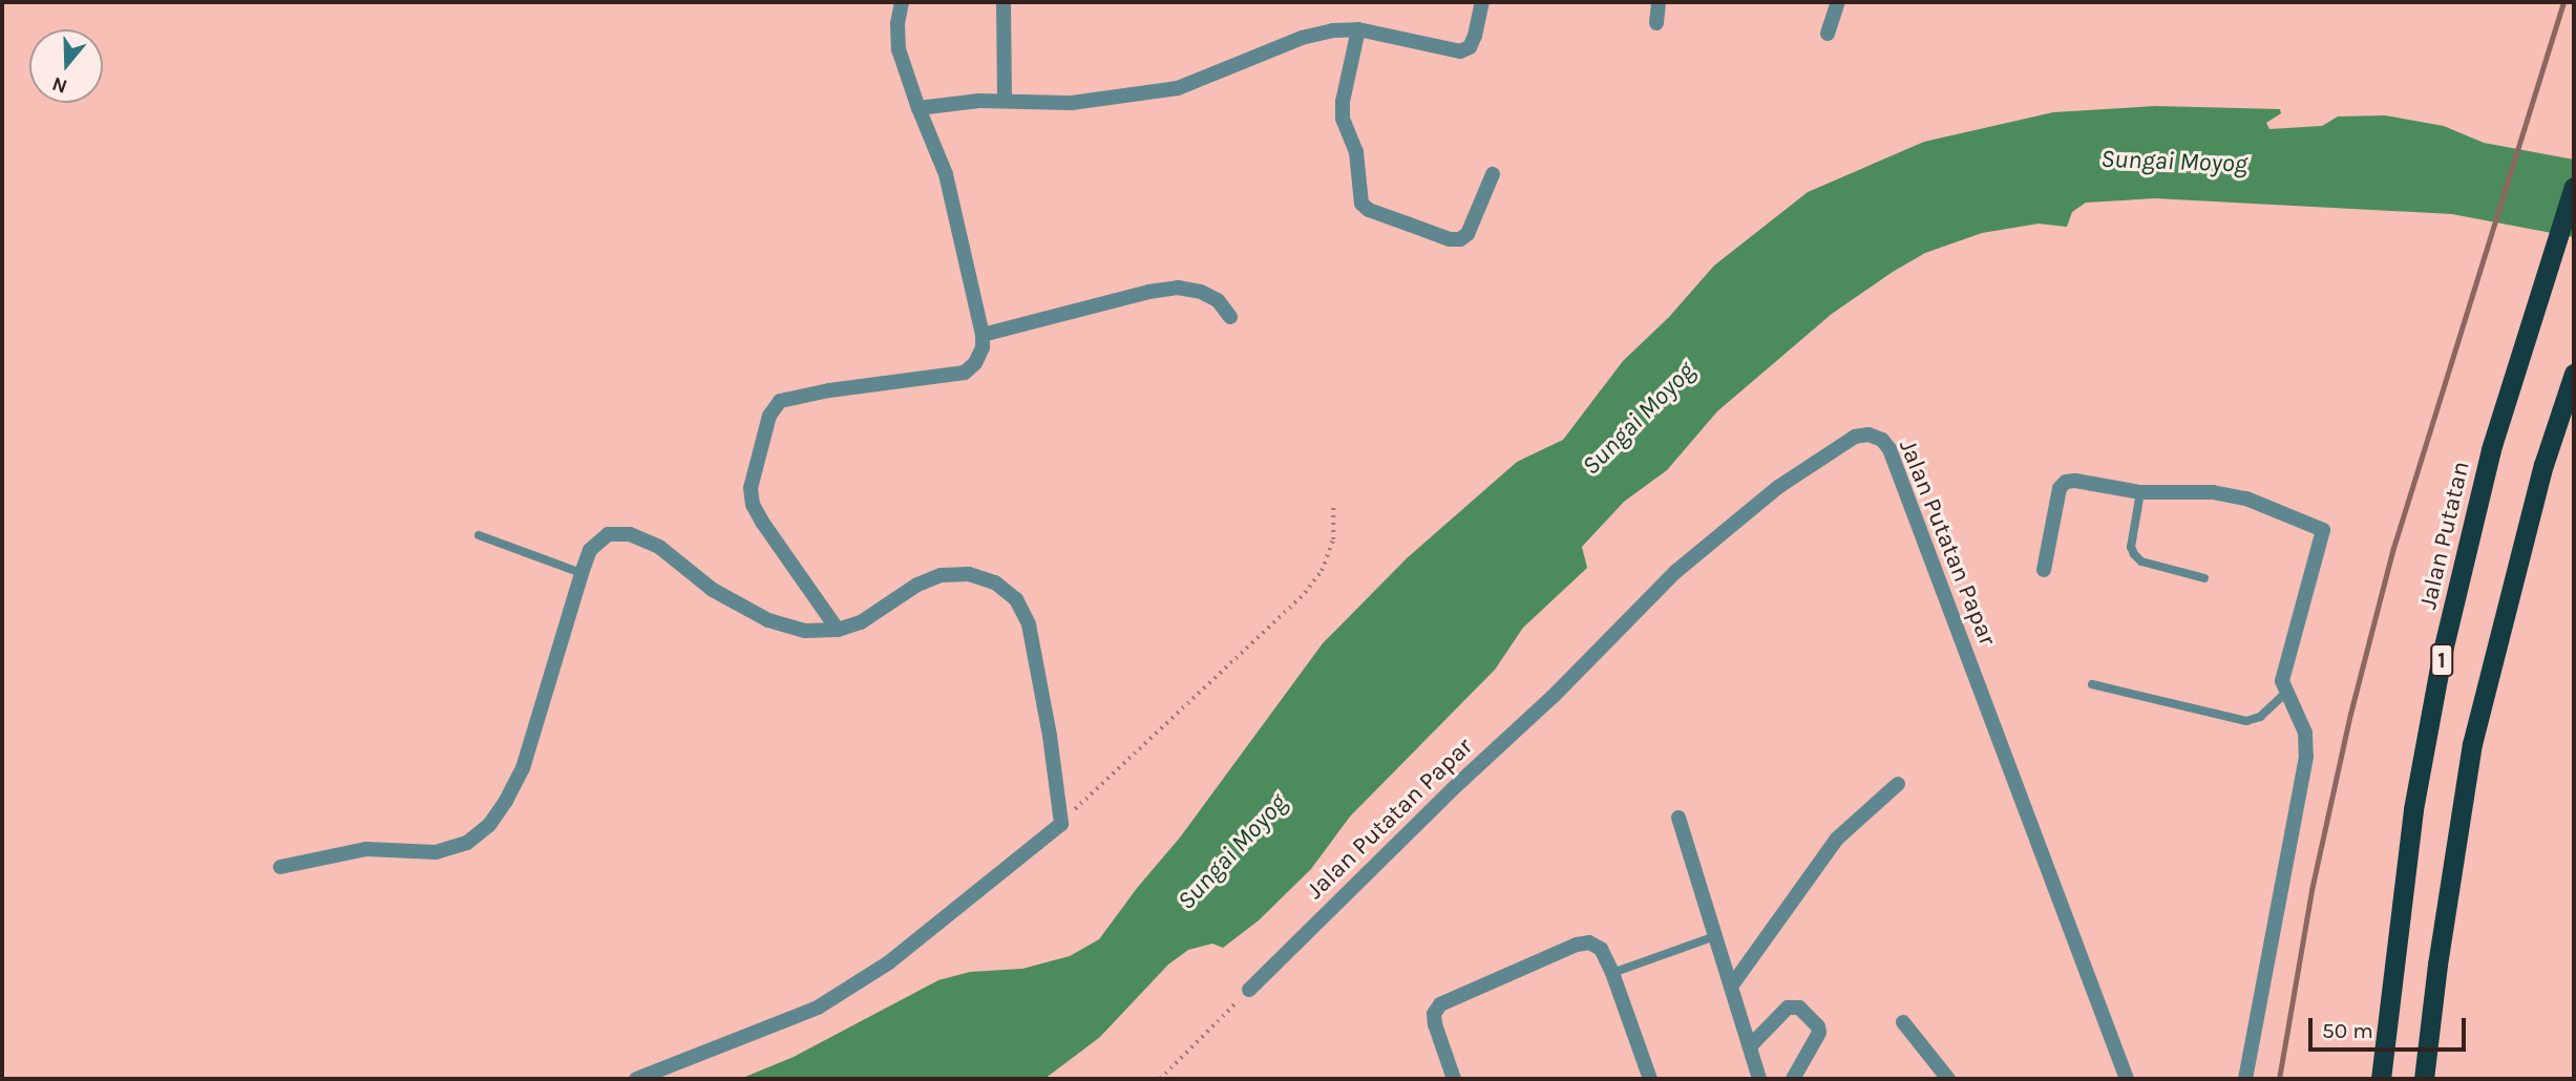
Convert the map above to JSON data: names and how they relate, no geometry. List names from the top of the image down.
{
  "streets": {
    "highway": ["Jalan Putatan", "1"],
    "street": ["Jalan Putatan Papar"]
  },
  "water": ["Sungai Moyog"],
  "scale_bar": "50 m",
  "north": "bottom"
}
